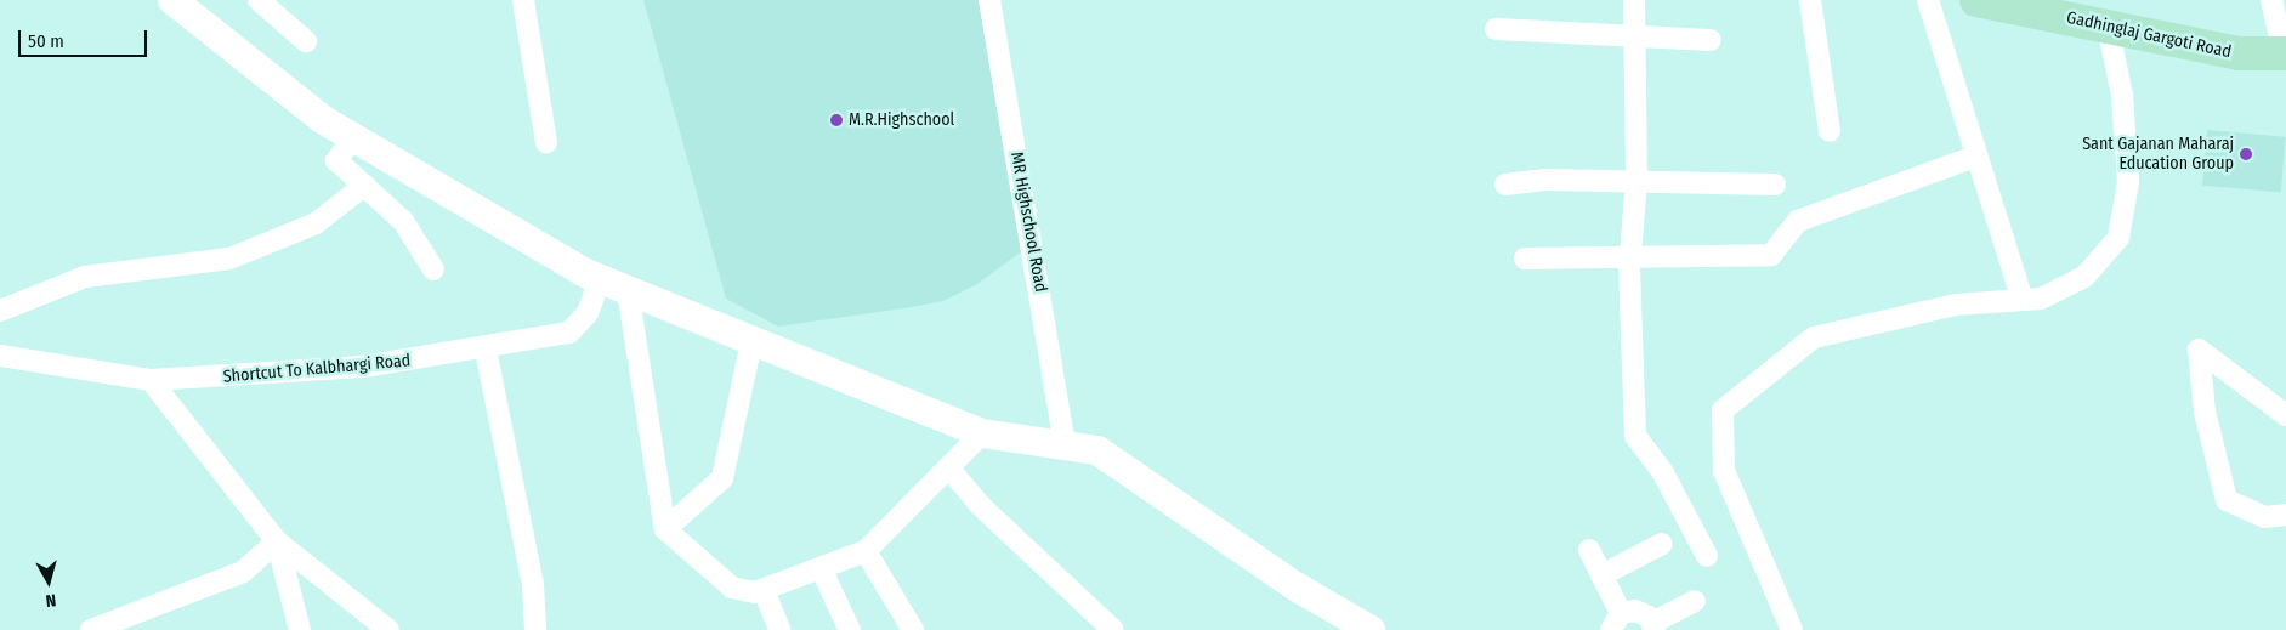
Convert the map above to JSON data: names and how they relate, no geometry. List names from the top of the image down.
{
  "streets": {
    "main road": ["Gadhinglaj Gargoti Road"],
    "street": ["MR Highschool Road", "Shortcut To Kalbhargi Road"]
  },
  "places": ["M.R.Highschool", "Sant Gajanan Maharaj Education Group"],
  "scale_bar": "50 m",
  "north": "bottom"
}
